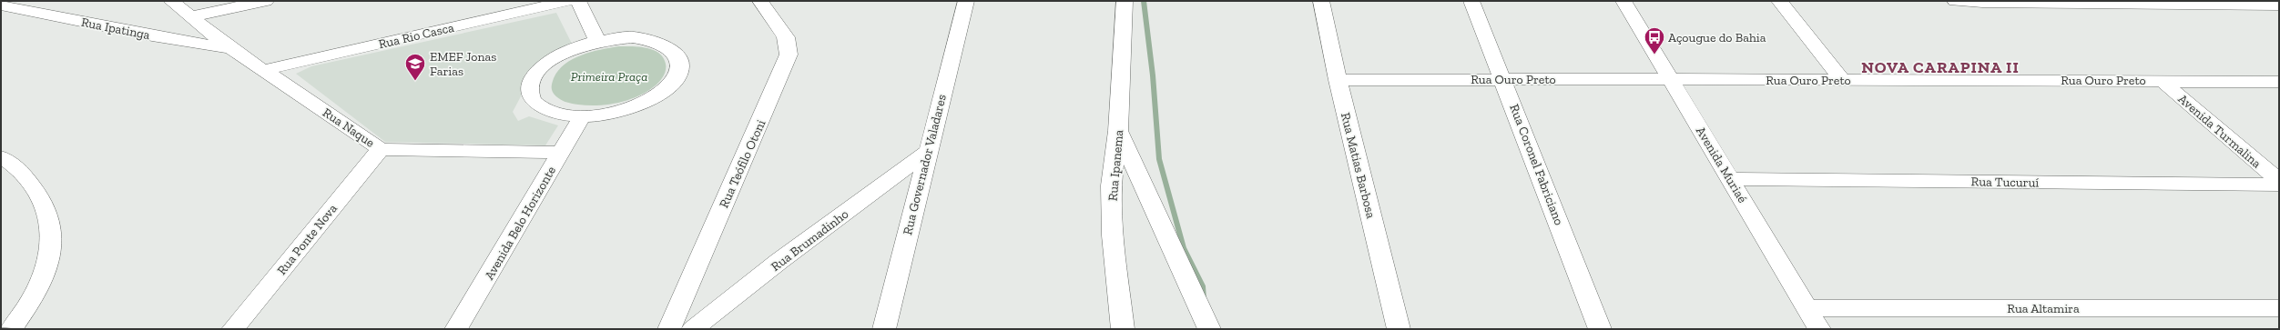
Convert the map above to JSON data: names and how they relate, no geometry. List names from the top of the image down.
{
  "streets": {
    "street": [
      "Rua Ipatinga",
      "Rua Rio Casca",
      "Rua Ouro Preto",
      "Rua Naque",
      "Avenida Turmalina",
      "Rua Teófilo Otoni",
      "Rua Governador Valadares",
      "Rua Coronel Fabriciano",
      "Avenida Muriaé",
      "Rua Ipanema",
      "Rua Matias Barbosa",
      "Rua Tucuruí",
      "Avenida Belo Horizonte",
      "Rua Ponte Nova",
      "Rua Brumadinho",
      "Rua Altamira"
    ]
  },
  "crossings": [
    ["Rua Ipatinga", "Rua Naque"],
    ["Rua Rio Casca", "Rua Naque"],
    ["Rua Ouro Preto", "Avenida Turmalina"],
    ["Rua Ouro Preto", "Rua Coronel Fabriciano"],
    ["Rua Ouro Preto", "Avenida Muriaé"],
    ["Rua Ouro Preto", "Rua Matias Barbosa"],
    ["Rua Naque", "Avenida Belo Horizonte"],
    ["Rua Naque", "Rua Ponte Nova"],
    ["Rua Governador Valadares", "Rua Brumadinho"],
    ["Avenida Muriaé", "Rua Tucuruí"],
    ["Avenida Muriaé", "Rua Altamira"]
  ],
  "districts": ["NOVA CARAPINA II"],
  "parks": ["Primeira Praça"],
  "places": {
    "bus stop": ["Açougue do Bahia"],
    "school or university": ["EMEF Jonas Farias"]
  }
}
